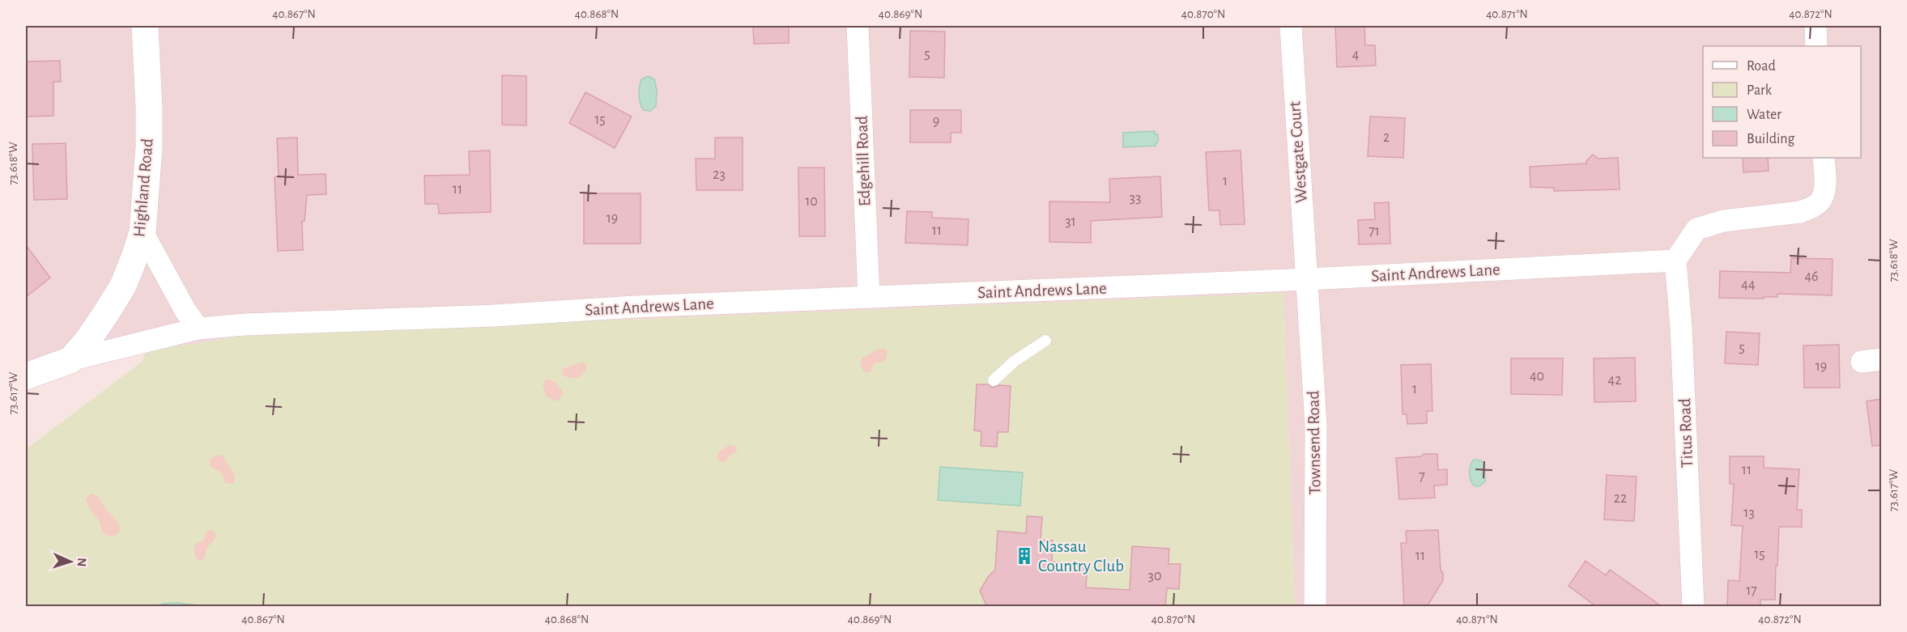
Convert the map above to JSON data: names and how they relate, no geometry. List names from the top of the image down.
{
  "streets": {
    "street": [
      "Westgate Court",
      "Edgehill Road",
      "Highland Road",
      "Saint Andrews Lane",
      "Titus Road",
      "Townsend Road"
    ]
  },
  "crossings": [
    ["Westgate Court", "Saint Andrews Lane"],
    ["Westgate Court", "Townsend Road"],
    ["Edgehill Road", "Saint Andrews Lane"],
    ["Highland Road", "Saint Andrews Lane"],
    ["Saint Andrews Lane", "Titus Road"],
    ["Saint Andrews Lane", "Townsend Road"]
  ],
  "places": {
    "building": ["Nassau Country Club"]
  },
  "house_numbers": [
    "5",
    "4",
    "15",
    "9",
    "2",
    "23",
    "1",
    "11",
    "33",
    "10",
    "19",
    "31",
    "11",
    "71",
    "46",
    "44",
    "5",
    "19",
    "40",
    "42",
    "1",
    "11",
    "7",
    "22",
    "13",
    "15",
    "11",
    "30",
    "17"
  ],
  "legend": [
    "Road",
    "Park",
    "Water",
    "Building"
  ],
  "north": "right",
  "coordinates": [
    "40.867°N",
    "40.868°N",
    "40.869°N",
    "40.870°N",
    "40.871°N",
    "40.872°N",
    "73.618°W",
    "73.617°W"
  ]
}
